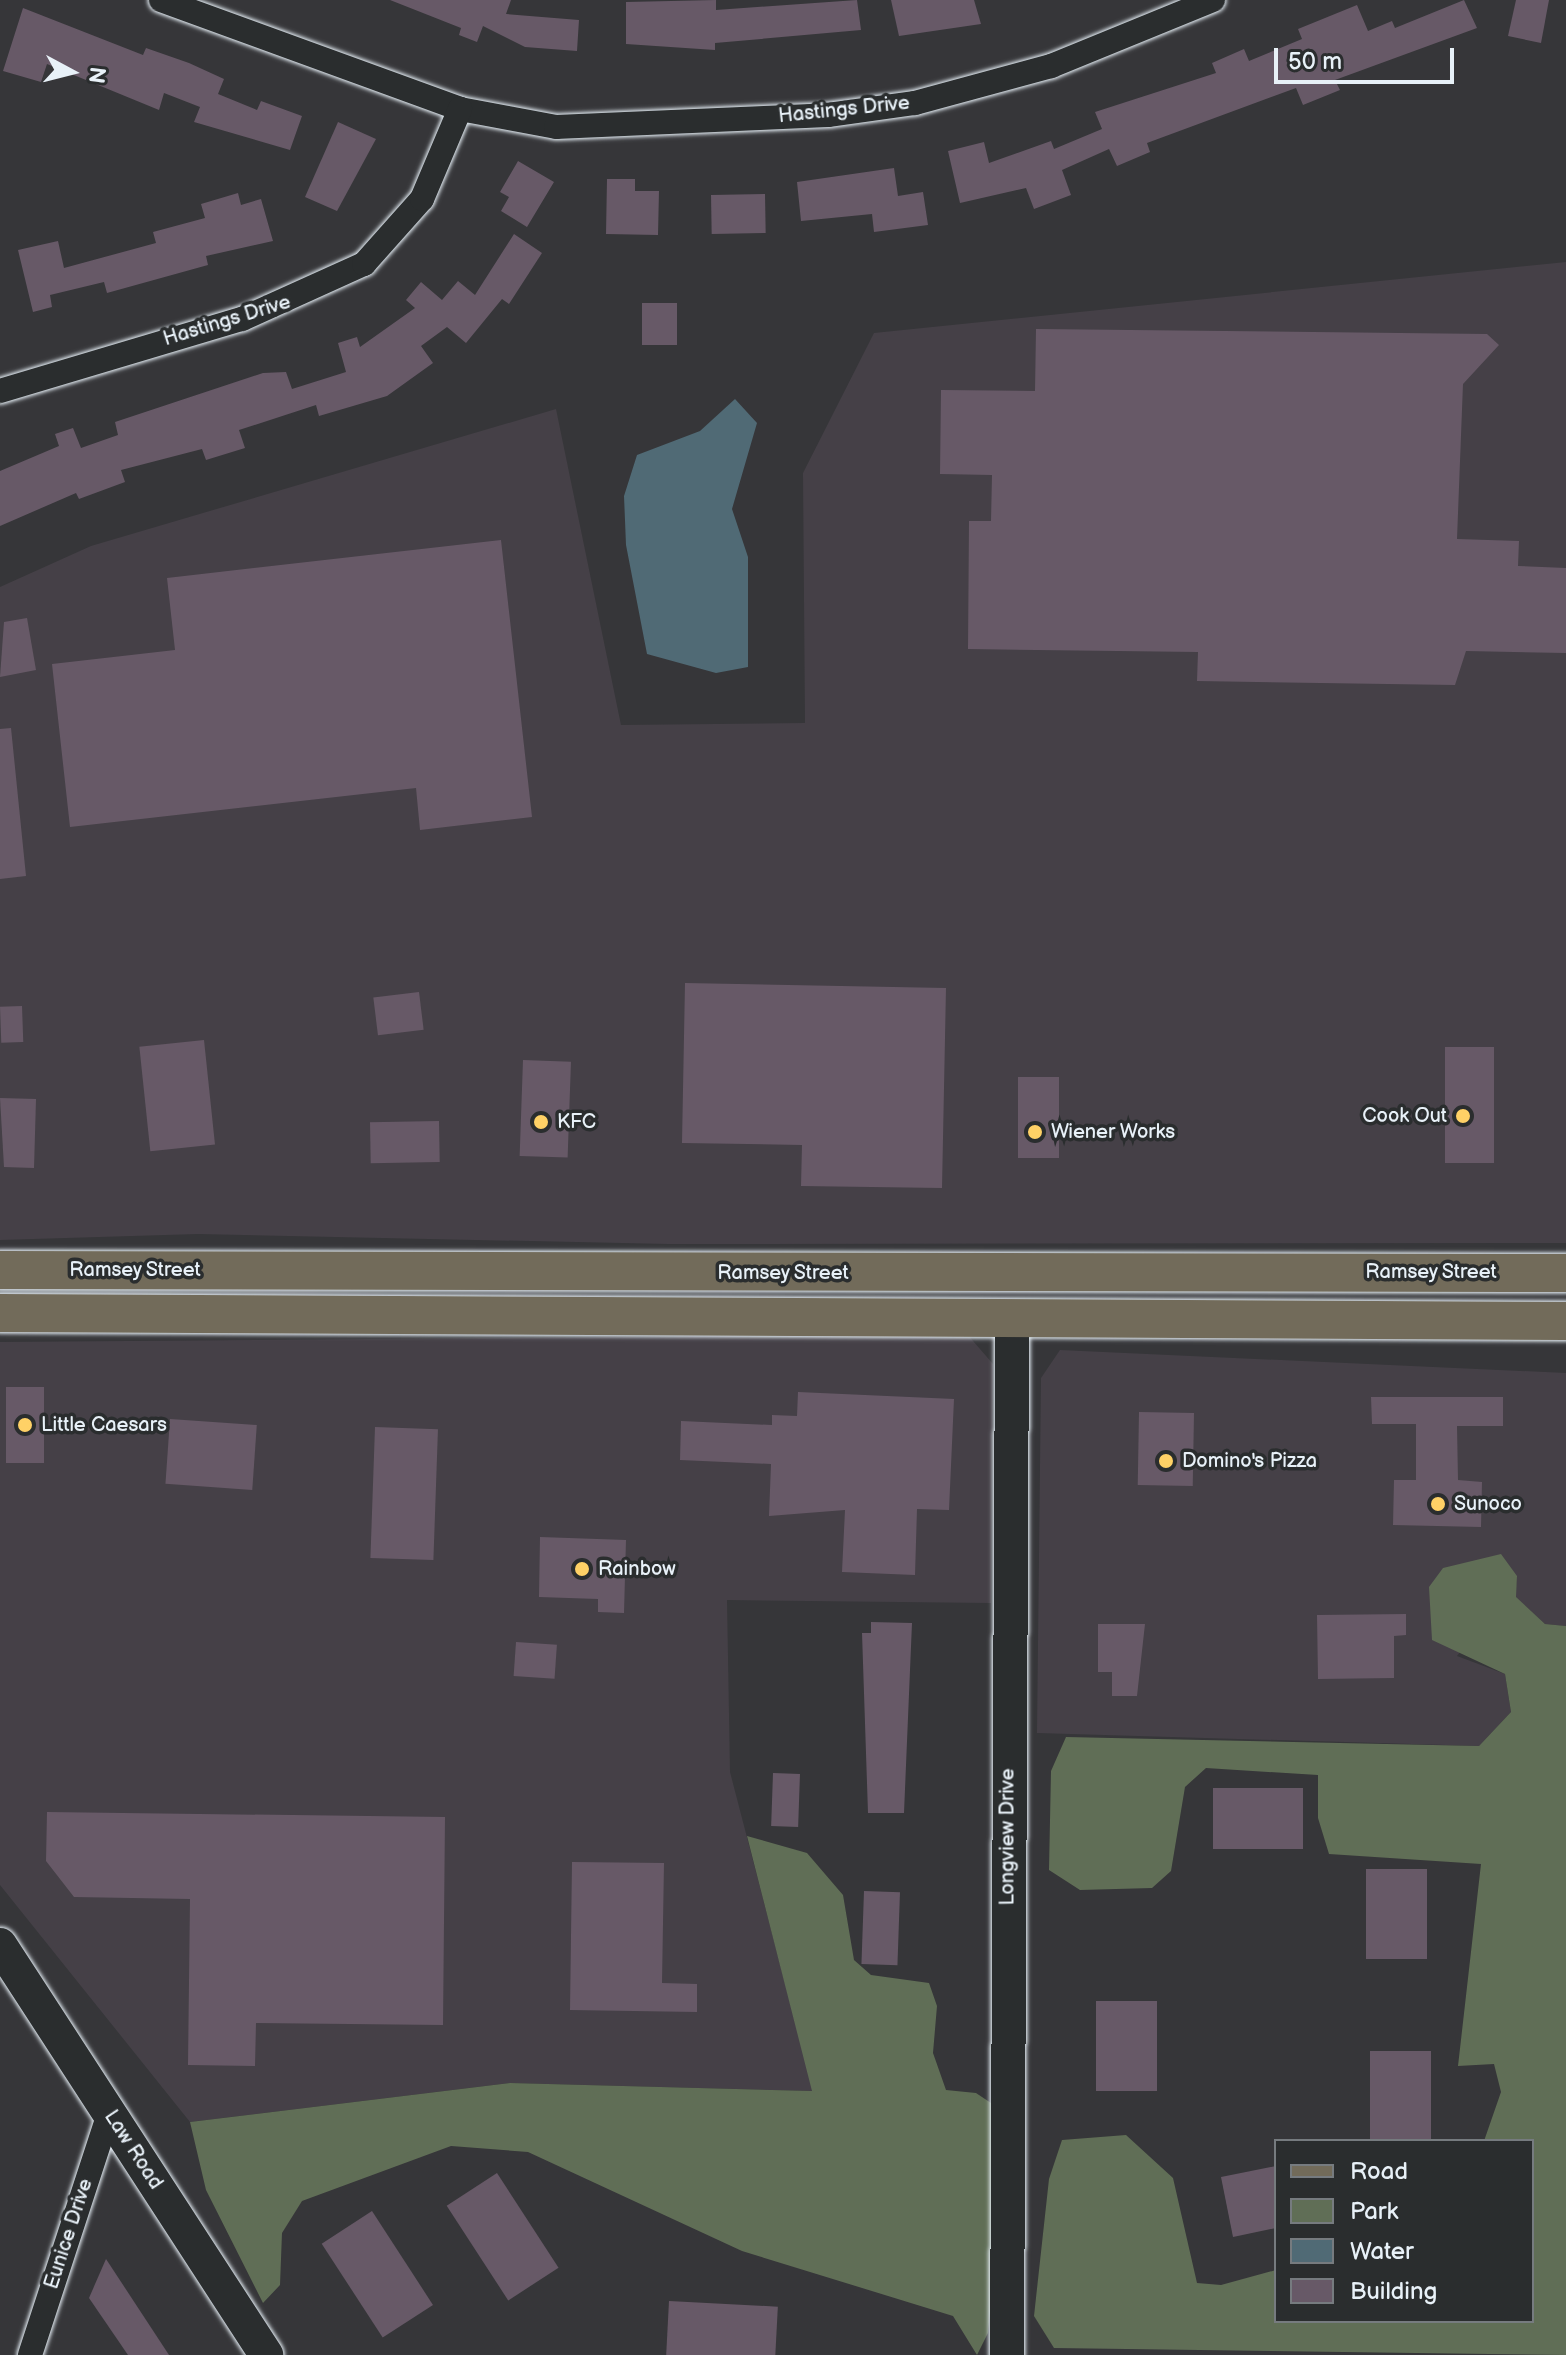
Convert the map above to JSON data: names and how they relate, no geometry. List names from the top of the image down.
{
  "streets": {
    "main road": ["Ramsey Street"],
    "street": [
      "Hastings Drive",
      "Longview Drive",
      "Law Road",
      "Eunice Drive"
    ]
  },
  "crossings": [
    ["Law Road", "Eunice Drive"]
  ],
  "places": [
    "Cook Out",
    "KFC",
    "Wiener Works",
    "Little Caesars",
    "Domino's Pizza",
    "Sunoco",
    "Rainbow"
  ],
  "legend": [
    "Road",
    "Park",
    "Water",
    "Building"
  ],
  "scale_bar": "50 m",
  "north": "right"
}
